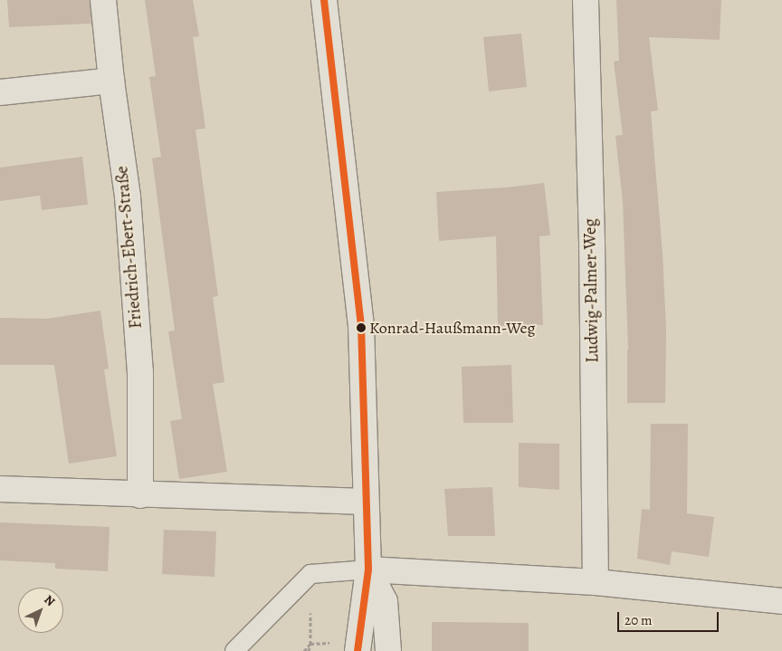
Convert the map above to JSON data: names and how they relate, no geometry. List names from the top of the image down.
{
  "streets": {
    "street": ["Friedrich-Ebert-Straße", "Ludwig-Palmer-Weg"]
  },
  "places": ["Konrad-Haußmann-Weg"],
  "scale_bar": "20 m",
  "north": "top right"
}
